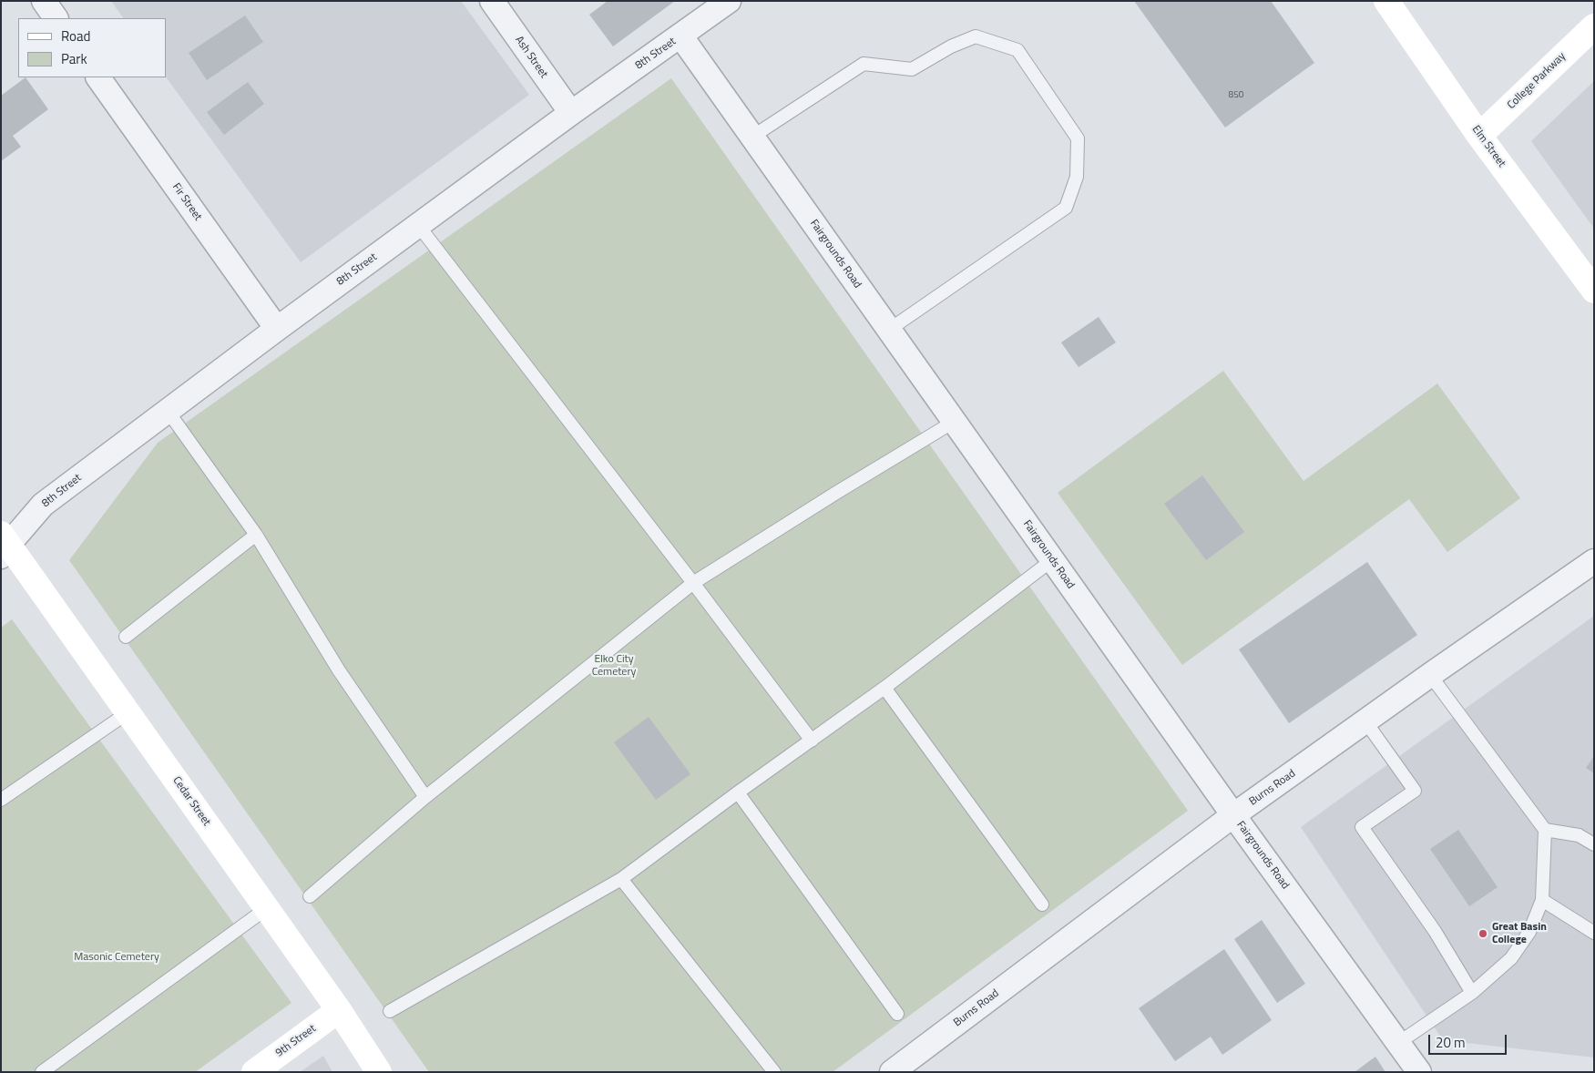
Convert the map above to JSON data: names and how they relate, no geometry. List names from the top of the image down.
{
  "streets": {
    "street": [
      "8th Street",
      "Ash Street",
      "College Parkway",
      "Elm Street",
      "Fir Street",
      "Fairgrounds Road",
      "Burns Road",
      "Cedar Street",
      "9th Street"
    ]
  },
  "crossings": [
    ["8th Street", "Ash Street"],
    ["8th Street", "Fir Street"],
    ["8th Street", "Fairgrounds Road"],
    ["8th Street", "Cedar Street"],
    ["College Parkway", "Elm Street"],
    ["Fairgrounds Road", "Burns Road"],
    ["Cedar Street", "9th Street"]
  ],
  "parks": ["Elko City Cemetery", "Masonic Cemetery"],
  "places": ["Great Basin College"],
  "house_numbers": ["850"],
  "legend": ["Road", "Park"],
  "scale_bar": "20 m"
}
